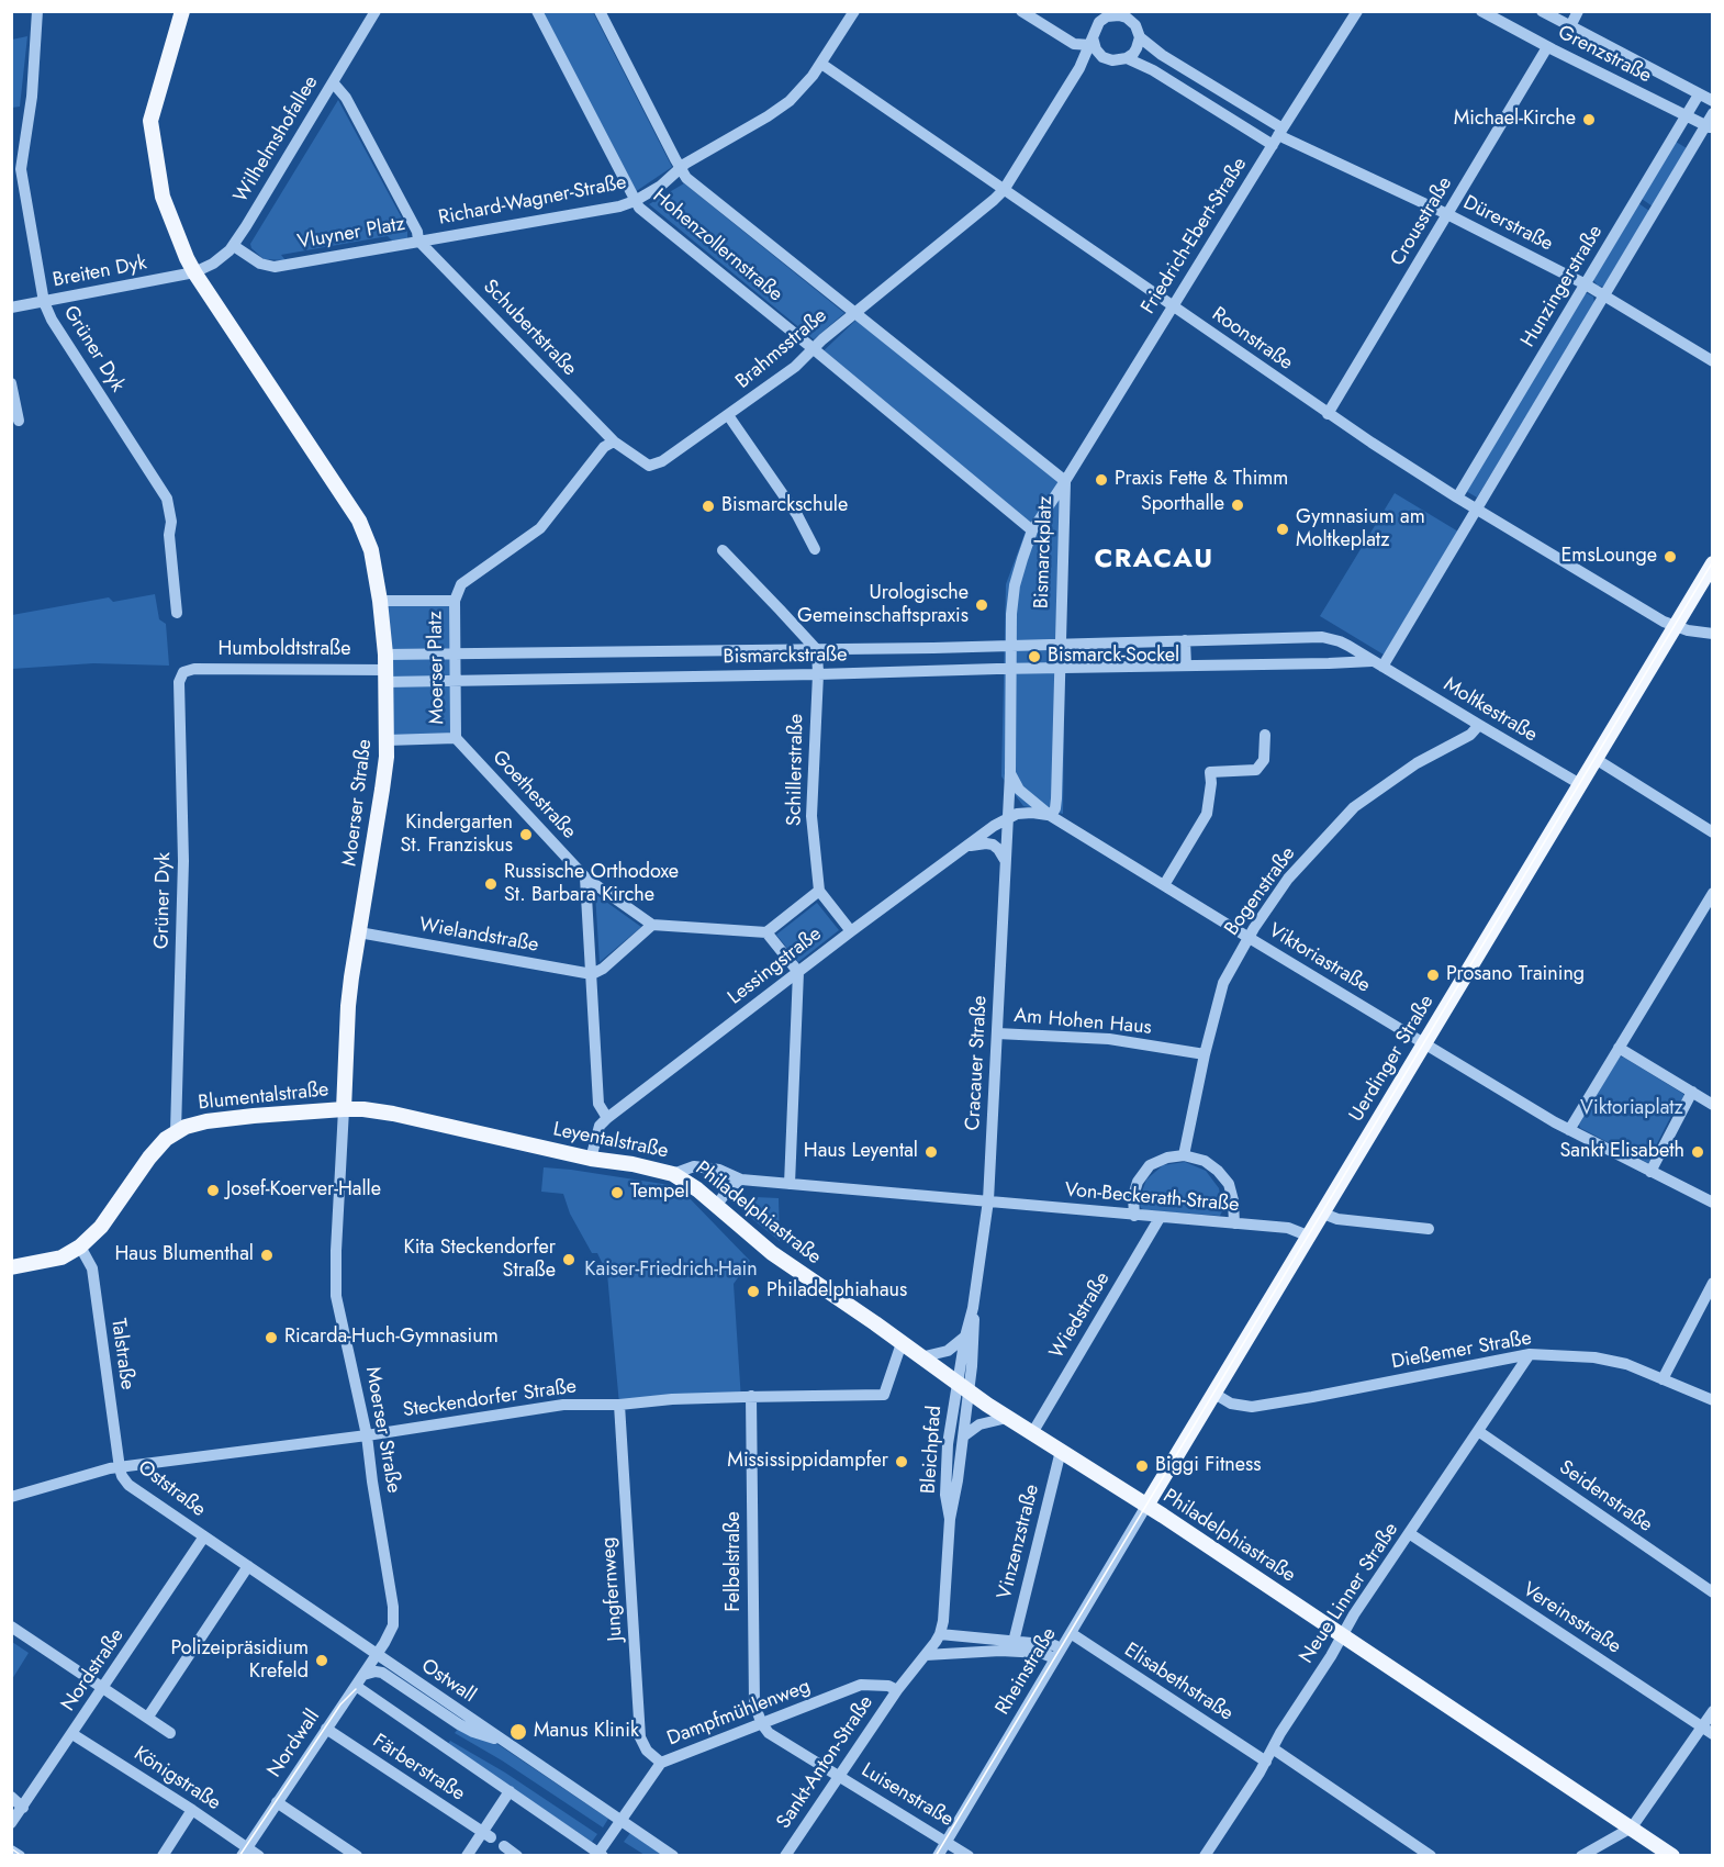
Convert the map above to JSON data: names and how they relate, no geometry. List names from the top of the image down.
{
  "streets": {
    "main road": [
      "Moerser Straße",
      "Uerdinger Straße",
      "Blumentalstraße",
      "Leyentalstraße",
      "Philadelphiastraße"
    ],
    "street": [
      "Grenzstraße",
      "Wilhelmshofallee",
      "Richard-Wagner-Straße",
      "Crousstraße",
      "Dürerstraße",
      "Vluyner Platz",
      "Friedrich-Ebert-Straße",
      "Hohenzollernstraße",
      "Breiten Dyk",
      "Hunzingerstraße",
      "Schubertstraße",
      "Roonstraße",
      "Grüner Dyk",
      "Brahmsstraße",
      "Bismarckplatz",
      "Humboldtstraße",
      "Bismarckstraße",
      "Moerser Platz",
      "Moltkestraße",
      "Schillerstraße",
      "Goethestraße",
      "Bogenstraße",
      "Wielandstraße",
      "Viktoriastraße",
      "Lessingstraße",
      "Am Hohen Haus",
      "Cracauer Straße",
      "Von-Beckerath-Straße",
      "Wiedstraße",
      "Dießemer Straße",
      "Talstraße",
      "Steckendorfer Straße",
      "Bleichpfad",
      "Oststraße",
      "Seidenstraße",
      "Vinzenzstraße",
      "Felbelstraße",
      "Jungfernweg",
      "Neue Linner Straße",
      "Vereinsstraße",
      "Nordstraße",
      "Rheinstraße",
      "Ostwall",
      "Elisabethstraße",
      "Dampfmühlenweg",
      "Nordwall",
      "Sankt-Anton-Straße",
      "Färberstraße",
      "Königstraße",
      "Luisenstraße"
    ]
  },
  "crossings": [
    ["Grenzstraße", "Crousstraße"],
    ["Grenzstraße", "Hunzingerstraße"],
    ["Wilhelmshofallee", "Vluyner Platz"],
    ["Wilhelmshofallee", "Breiten Dyk"],
    ["Wilhelmshofallee", "Moerser Straße"],
    ["Richard-Wagner-Straße", "Vluyner Platz"],
    ["Richard-Wagner-Straße", "Hohenzollernstraße"],
    ["Richard-Wagner-Straße", "Schubertstraße"],
    ["Richard-Wagner-Straße", "Roonstraße"],
    ["Crousstraße", "Dürerstraße"],
    ["Crousstraße", "Roonstraße"],
    ["Dürerstraße", "Friedrich-Ebert-Straße"],
    ["Dürerstraße", "Hunzingerstraße"],
    ["Dürerstraße", "Brahmsstraße"],
    ["Vluyner Platz", "Schubertstraße"],
    ["Friedrich-Ebert-Straße", "Hohenzollernstraße"],
    ["Friedrich-Ebert-Straße", "Roonstraße"],
    ["Friedrich-Ebert-Straße", "Bismarckplatz"],
    ["Hohenzollernstraße", "Brahmsstraße"],
    ["Hohenzollernstraße", "Bismarckplatz"],
    ["Breiten Dyk", "Grüner Dyk"],
    ["Breiten Dyk", "Moerser Straße"],
    ["Hunzingerstraße", "Roonstraße"],
    ["Hunzingerstraße", "Bismarckstraße"],
    ["Hunzingerstraße", "Moltkestraße"],
    ["Schubertstraße", "Brahmsstraße"],
    ["Roonstraße", "Brahmsstraße"],
    ["Roonstraße", "Uerdinger Straße"],
    ["Grüner Dyk", "Humboldtstraße"],
    ["Grüner Dyk", "Blumentalstraße"],
    ["Bismarckplatz", "Bismarckstraße"],
    ["Bismarckplatz", "Viktoriastraße"],
    ["Bismarckplatz", "Lessingstraße"],
    ["Bismarckplatz", "Cracauer Straße"],
    ["Humboldtstraße", "Bismarckstraße"],
    ["Humboldtstraße", "Moerser Straße"],
    ["Bismarckstraße", "Moerser Platz"],
    ["Bismarckstraße", "Moltkestraße"],
    ["Bismarckstraße", "Schillerstraße"],
    ["Bismarckstraße", "Moerser Straße"],
    ["Moerser Platz", "Goethestraße"],
    ["Moerser Platz", "Moerser Straße"],
    ["Moltkestraße", "Bogenstraße"],
    ["Moltkestraße", "Uerdinger Straße"],
    ["Moerser Straße", "Wielandstraße"],
    ["Moerser Straße", "Blumentalstraße"],
    ["Moerser Straße", "Leyentalstraße"],
    ["Moerser Straße", "Steckendorfer Straße"],
    ["Moerser Straße", "Ostwall"],
    ["Moerser Straße", "Nordwall"],
    ["Bogenstraße", "Viktoriastraße"],
    ["Bogenstraße", "Am Hohen Haus"],
    ["Viktoriastraße", "Lessingstraße"],
    ["Viktoriastraße", "Uerdinger Straße"],
    ["Viktoriastraße", "Cracauer Straße"],
    ["Lessingstraße", "Cracauer Straße"],
    ["Am Hohen Haus", "Cracauer Straße"],
    ["Uerdinger Straße", "Von-Beckerath-Straße"],
    ["Uerdinger Straße", "Philadelphiastraße"],
    ["Uerdinger Straße", "Dießemer Straße"],
    ["Uerdinger Straße", "Rheinstraße"],
    ["Cracauer Straße", "Leyentalstraße"],
    ["Cracauer Straße", "Von-Beckerath-Straße"],
    ["Cracauer Straße", "Philadelphiastraße"],
    ["Cracauer Straße", "Bleichpfad"],
    ["Blumentalstraße", "Leyentalstraße"],
    ["Blumentalstraße", "Talstraße"],
    ["Leyentalstraße", "Von-Beckerath-Straße"],
    ["Leyentalstraße", "Philadelphiastraße"],
    ["Von-Beckerath-Straße", "Wiedstraße"],
    ["Philadelphiastraße", "Wiedstraße"],
    ["Philadelphiastraße", "Steckendorfer Straße"],
    ["Philadelphiastraße", "Bleichpfad"],
    ["Philadelphiastraße", "Vinzenzstraße"],
    ["Philadelphiastraße", "Neue Linner Straße"],
    ["Philadelphiastraße", "Rheinstraße"],
    ["Dießemer Straße", "Neue Linner Straße"],
    ["Talstraße", "Steckendorfer Straße"],
    ["Talstraße", "Oststraße"],
    ["Steckendorfer Straße", "Oststraße"],
    ["Steckendorfer Straße", "Felbelstraße"],
    ["Steckendorfer Straße", "Jungfernweg"],
    ["Bleichpfad", "Dampfmühlenweg"],
    ["Bleichpfad", "Sankt-Anton-Straße"],
    ["Oststraße", "Nordstraße"],
    ["Oststraße", "Ostwall"],
    ["Seidenstraße", "Neue Linner Straße"],
    ["Felbelstraße", "Dampfmühlenweg"],
    ["Felbelstraße", "Luisenstraße"],
    ["Jungfernweg", "Dampfmühlenweg"],
    ["Neue Linner Straße", "Vereinsstraße"],
    ["Neue Linner Straße", "Elisabethstraße"],
    ["Nordstraße", "Ostwall"],
    ["Nordstraße", "Königstraße"],
    ["Rheinstraße", "Elisabethstraße"],
    ["Rheinstraße", "Luisenstraße"],
    ["Ostwall", "Dampfmühlenweg"],
    ["Ostwall", "Nordwall"],
    ["Dampfmühlenweg", "Sankt-Anton-Straße"],
    ["Dampfmühlenweg", "Luisenstraße"],
    ["Nordwall", "Färberstraße"],
    ["Nordwall", "Königstraße"],
    ["Sankt-Anton-Straße", "Luisenstraße"]
  ],
  "districts": ["CRACAU"],
  "parks": ["Viktoriaplatz", "Kaiser-Friedrich-Hain"],
  "places": [
    "Michael-Kirche",
    "Praxis Fette & Thimm",
    "Sporthalle",
    "Bismarckschule",
    "Gymnasium am Moltkeplatz",
    "EmsLounge",
    "Urologische Gemeinschaftspraxis",
    "Bismarck-Sockel",
    "Kindergarten St. Franziskus",
    "Russische Orthodoxe St. Barbara Kirche",
    "Prosano Training",
    "Haus Leyental",
    "Sankt Elisabeth",
    "Josef-Koerver-Halle",
    "Tempel",
    "Haus Blumenthal",
    "Kita Steckendorfer Straße",
    "Philadelphiahaus",
    "Ricarda-Huch-Gymnasium",
    "Mississippidampfer",
    "Biggi Fitness",
    "Polizeipräsidium Krefeld",
    "Manus Klinik"
  ]
}
